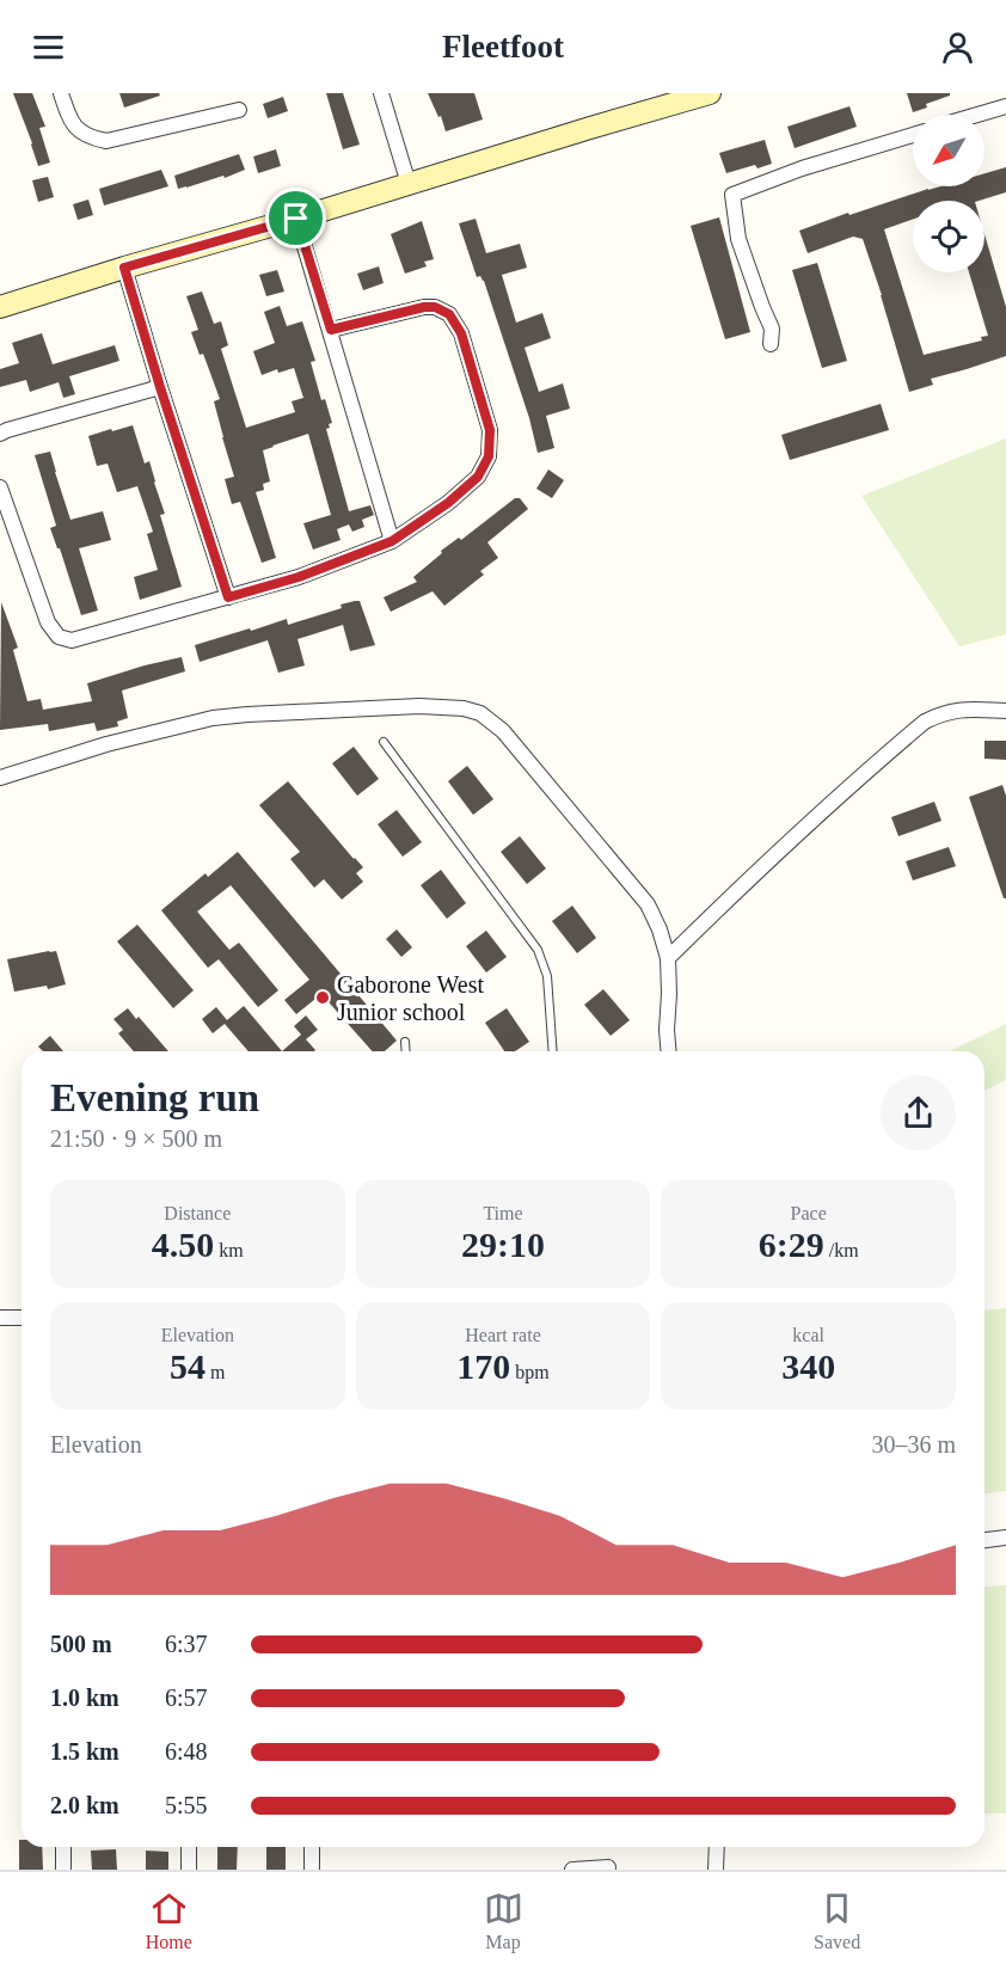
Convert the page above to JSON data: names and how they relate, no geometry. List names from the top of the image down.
{
  "places": ["Gaborone West Junior school"],
  "north": "bottom left",
  "page": {
    "header": "Fleetfoot",
    "heading": ["Evening run", "21:50 · 9 × 500 m"],
    "stats": [
      ["Distance", "4.50 km"],
      ["Time", "29:10"],
      ["Pace", "6:29 /km"],
      ["Elevation", "54 m"],
      ["Heart rate", "170 bpm"],
      ["kcal", "340"]
    ],
    "chart": ["Elevation", "30–36 m"],
    "list": [
      {
        "name": "500 m",
        "note": "6:37"
      },
      {
        "name": "1.0 km",
        "note": "6:57"
      },
      {
        "name": "1.5 km",
        "note": "6:48"
      },
      {
        "name": "2.0 km",
        "note": "5:55"
      }
    ],
    "tabs": ["Home", "Map", "Saved"]
  }
}
